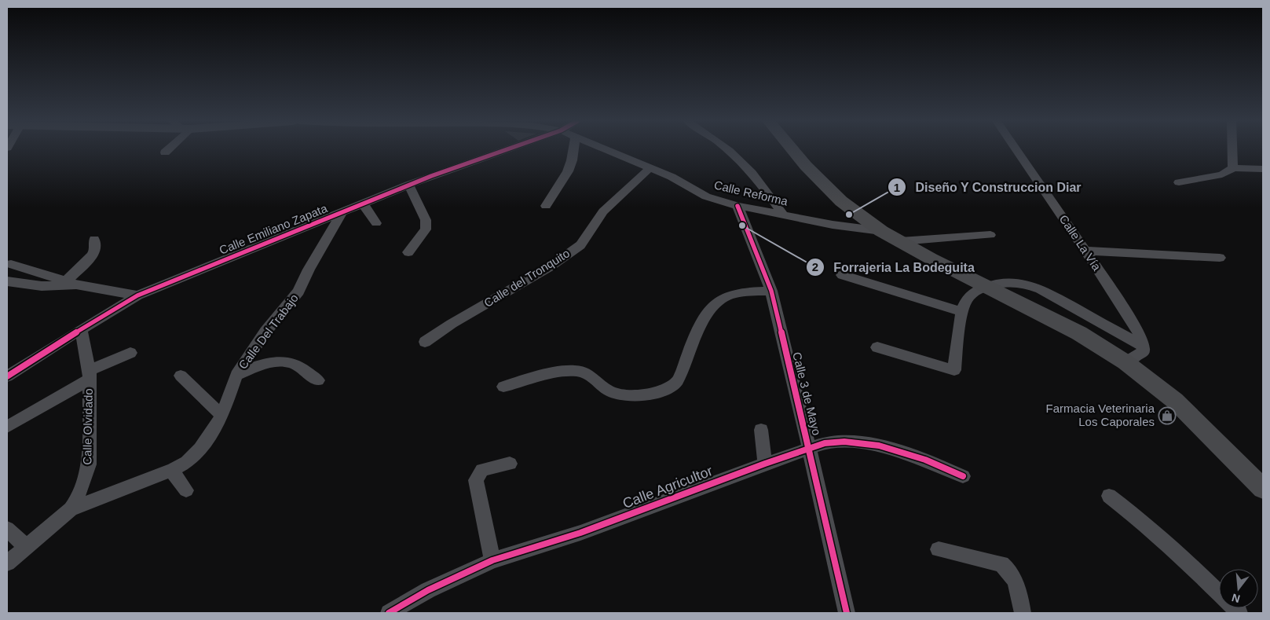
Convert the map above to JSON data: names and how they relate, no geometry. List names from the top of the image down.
{
  "streets": {
    "street": [
      "Calle Reforma",
      "Calle Emiliano Zapata",
      "Calle La Vía",
      "Calle del Tronquito",
      "Calle Del Trabajo",
      "Calle 3 de Mayo",
      "Calle Olvidado",
      "Calle Agricultor"
    ]
  },
  "crossings": [
    ["Calle Reforma", "Calle del Tronquito"],
    ["Calle Reforma", "Calle 3 de Mayo"],
    ["Calle Emiliano Zapata", "Calle Del Trabajo"],
    ["Calle Emiliano Zapata", "Calle Olvidado"],
    ["Calle Del Trabajo", "Calle Olvidado"],
    ["Calle 3 de Mayo", "Calle Agricultor"]
  ],
  "places": {
    "other": ["Diseño Y Construccion Diar", "Forrajeria La Bodeguita"],
    "shop": ["Farmacia Veterinaria Los Caporales"]
  },
  "north": "bottom"
}
